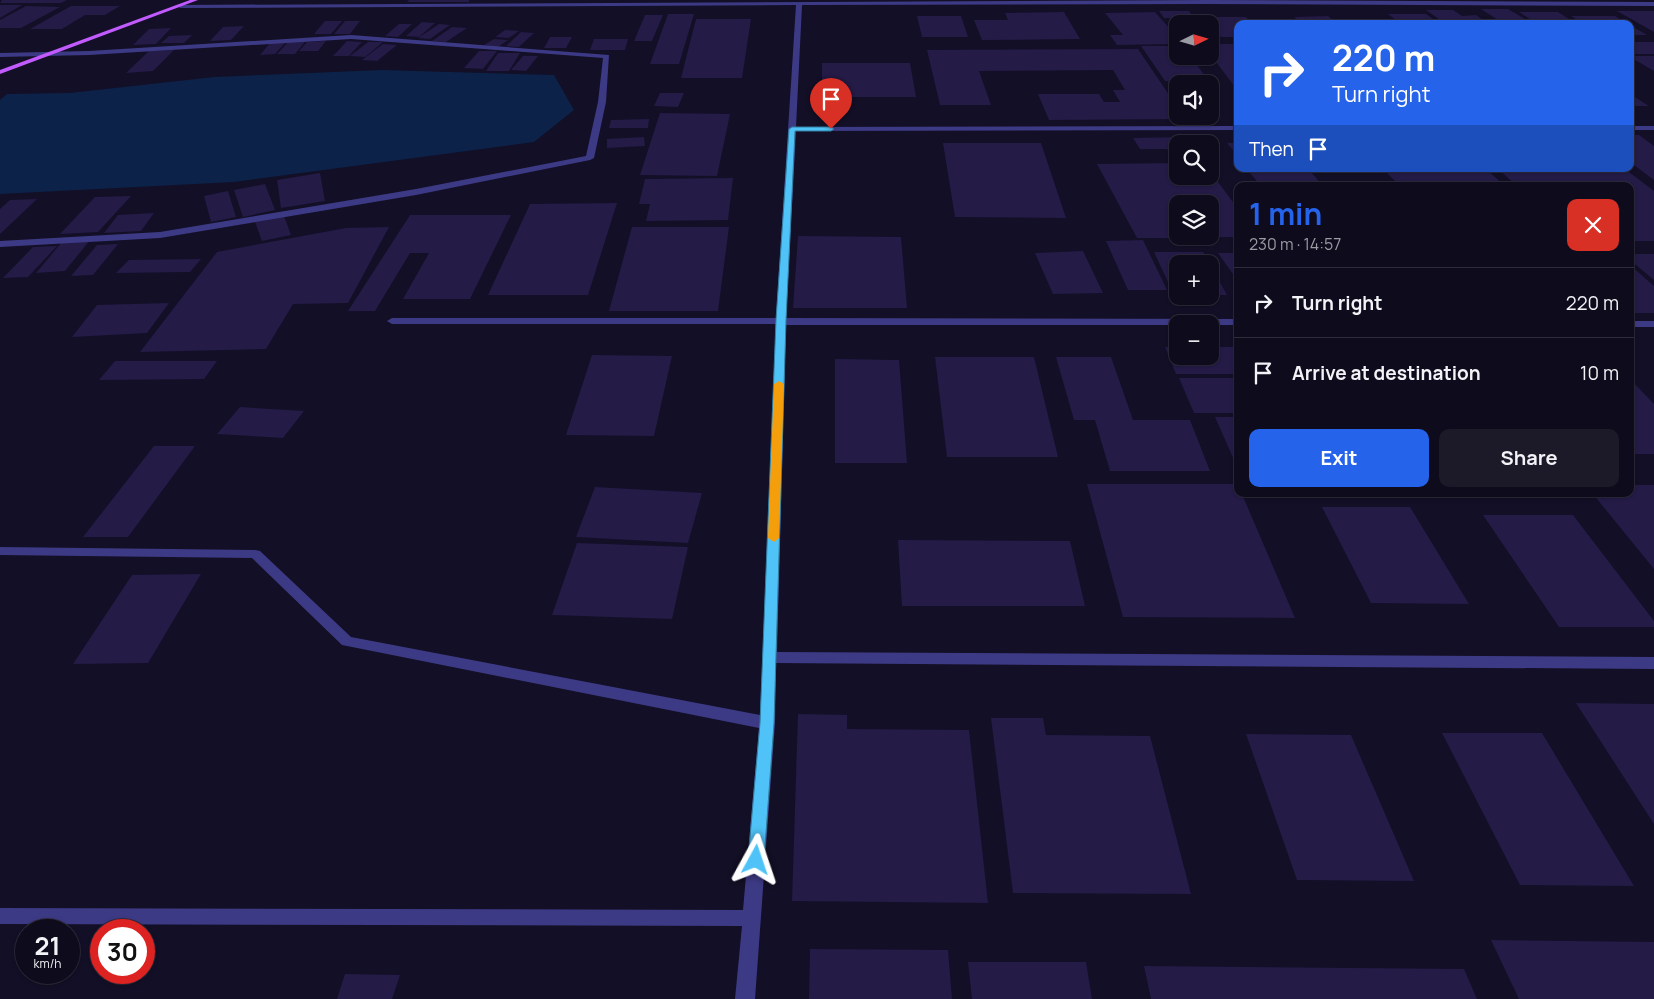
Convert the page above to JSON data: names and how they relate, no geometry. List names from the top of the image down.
{
  "north": "right",
  "page": {
    "map_buttons": ["+", "−"],
    "turn": ["220 m", "Turn right"],
    "then": "Then",
    "heading": ["1 min", "230 m · 14:57"],
    "list": [
      {
        "name": "Turn right",
        "value": "220 m"
      },
      {
        "name": "Arrive at destination",
        "value": "10 m"
      }
    ],
    "buttons": ["Exit", "Share"],
    "speed": "21 km/h",
    "limit": "30"
  }
}
